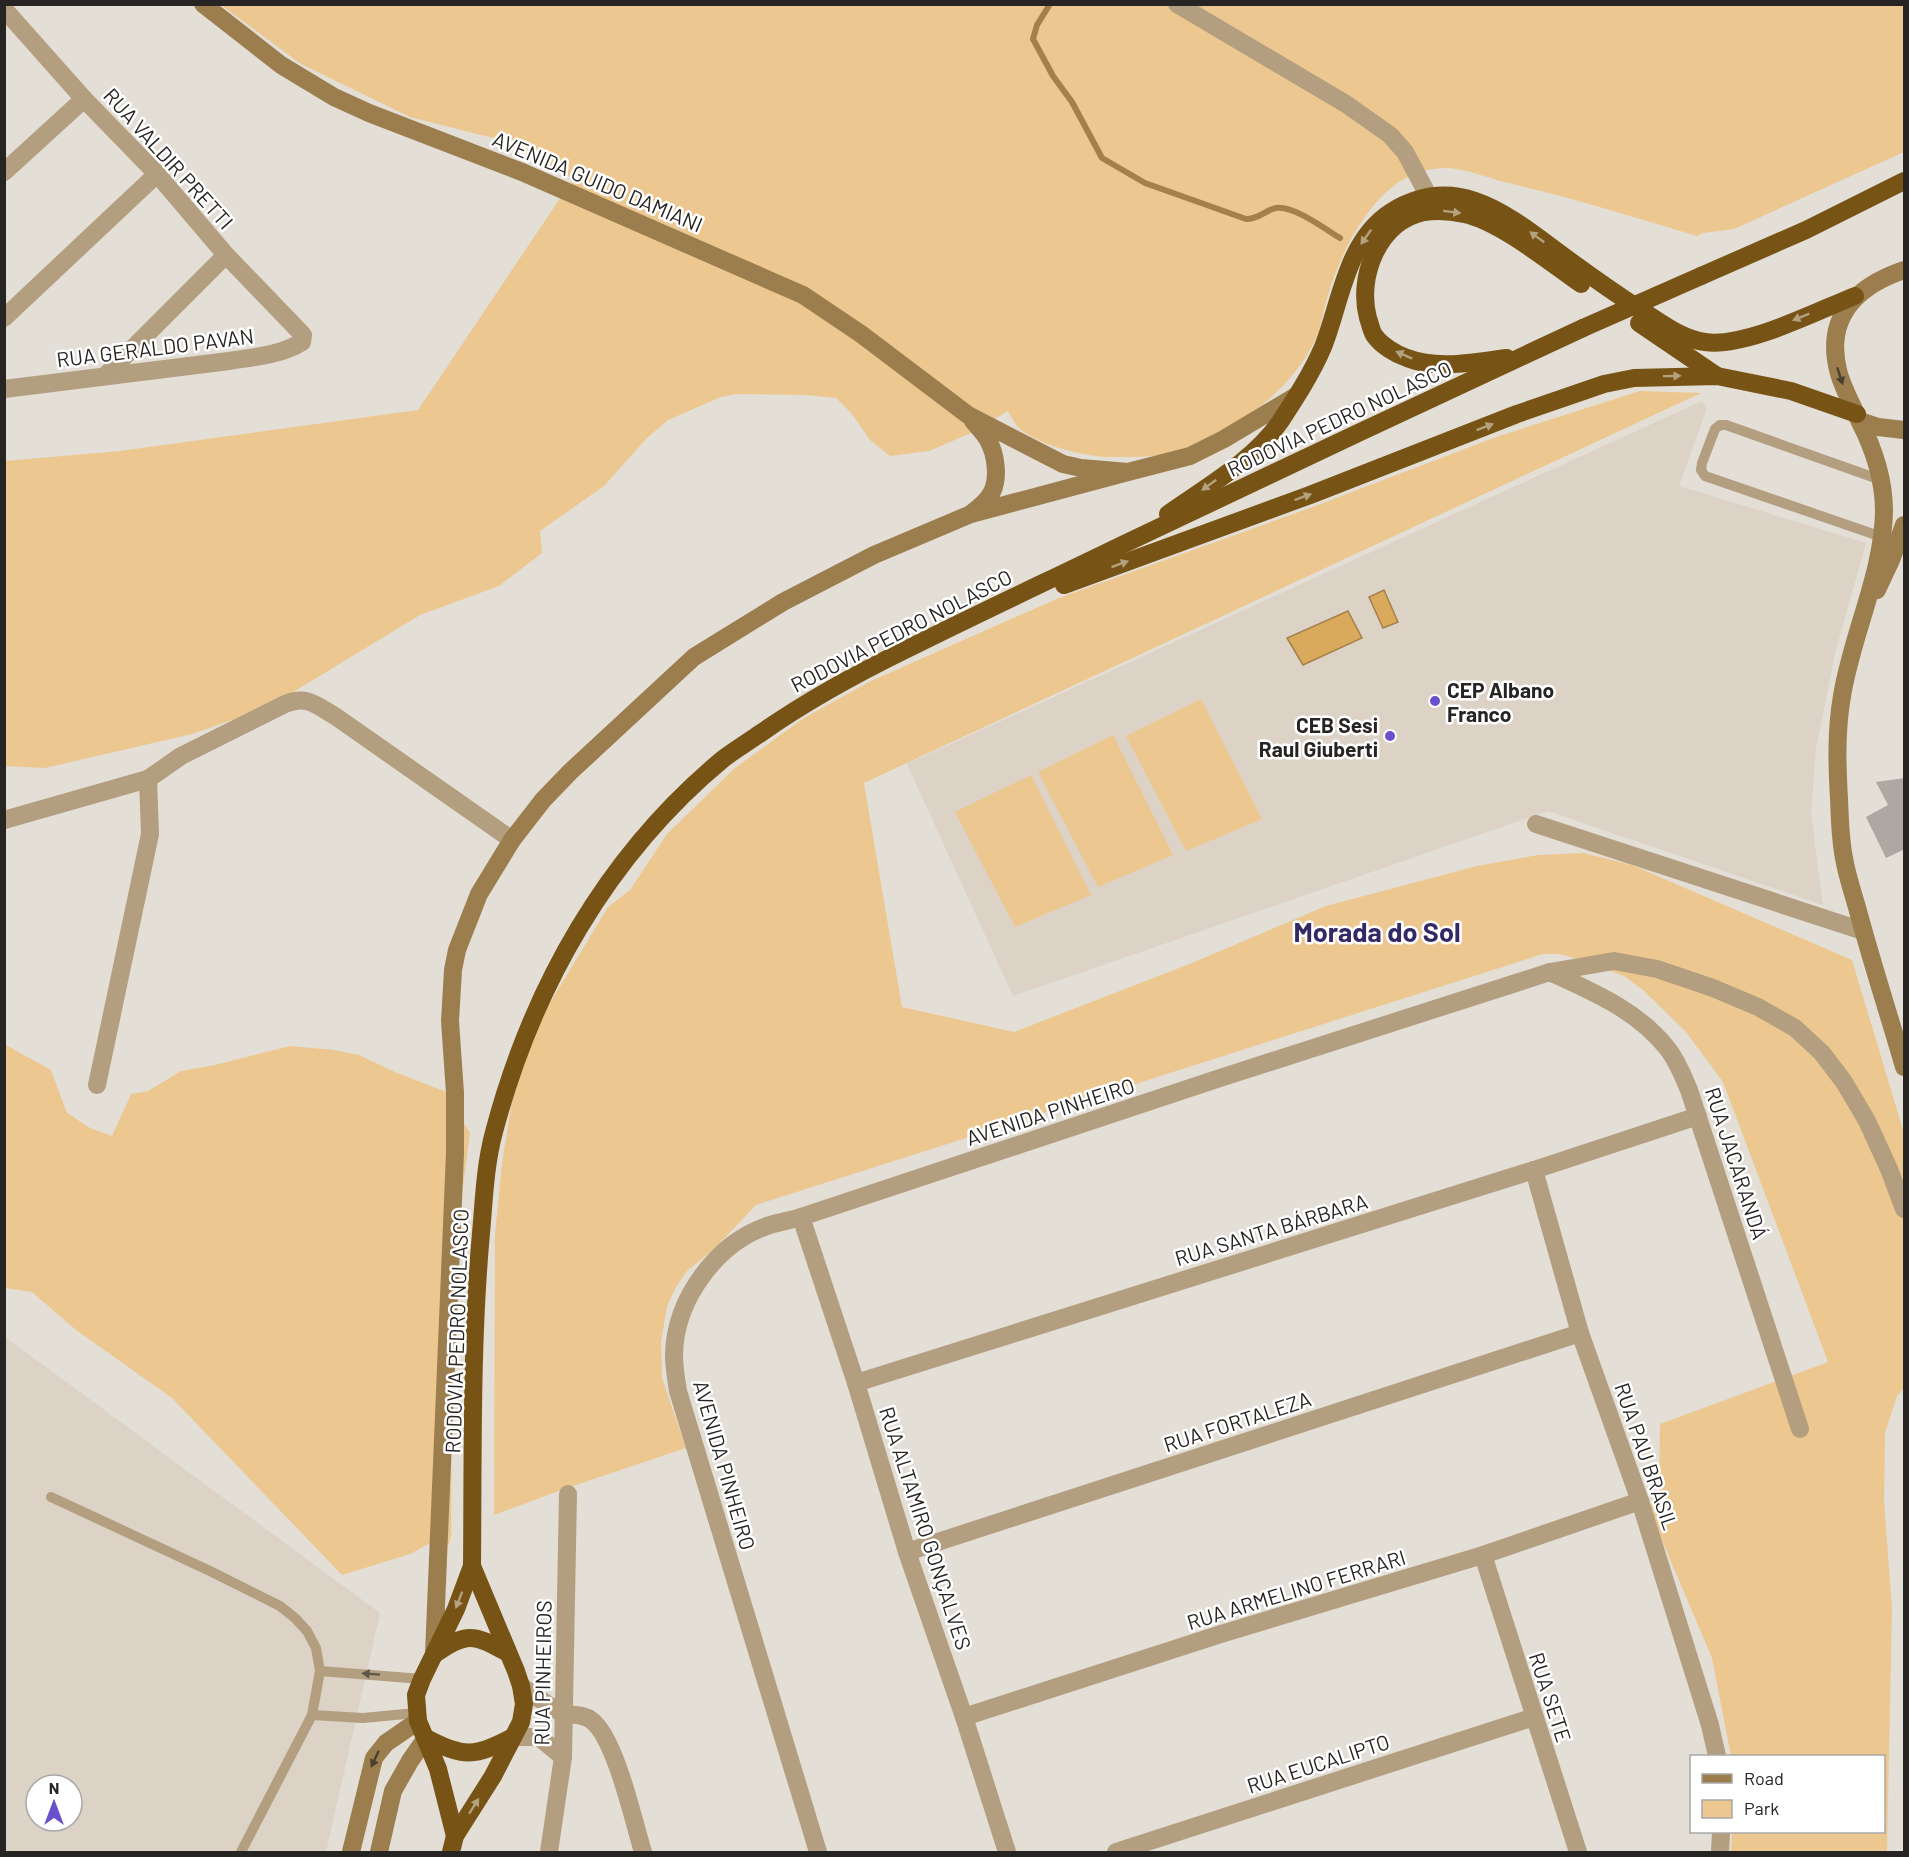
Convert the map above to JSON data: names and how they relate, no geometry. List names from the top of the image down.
{
  "streets": {
    "highway": ["RODOVIA PEDRO NOLASCO"],
    "street": [
      "RUA VALDIR PRETTI",
      "AVENIDA GUIDO DAMIANI",
      "RUA GERALDO PAVAN",
      "AVENIDA PINHEIRO",
      "RUA JACARANDÁ",
      "RUA SANTA BÁRBARA",
      "RUA FORTALEZA",
      "RUA PAU BRASIL",
      "RUA ALTAMIRO GONÇALVES",
      "RUA ARMELINO FERRARI",
      "RUA PINHEIROS",
      "RUA SETE",
      "RUA EUCALIPTO"
    ]
  },
  "crossings": [
    ["RUA VALDIR PRETTI", "RUA GERALDO PAVAN"],
    ["AVENIDA PINHEIRO", "RUA JACARANDÁ"],
    ["AVENIDA PINHEIRO", "RUA ALTAMIRO GONÇALVES"],
    ["RUA JACARANDÁ", "RUA SANTA BÁRBARA"],
    ["RUA SANTA BÁRBARA", "RUA PAU BRASIL"],
    ["RUA SANTA BÁRBARA", "RUA ALTAMIRO GONÇALVES"],
    ["RUA FORTALEZA", "RUA PAU BRASIL"],
    ["RUA FORTALEZA", "RUA ALTAMIRO GONÇALVES"],
    ["RUA PAU BRASIL", "RUA ARMELINO FERRARI"],
    ["RUA ALTAMIRO GONÇALVES", "RUA ARMELINO FERRARI"],
    ["RUA ARMELINO FERRARI", "RUA SETE"],
    ["RUA SETE", "RUA EUCALIPTO"]
  ],
  "districts": ["Morada do Sol"],
  "places": ["CEP Albano Franco", "CEB Sesi Raul Giuberti"],
  "legend": ["Road", "Park"],
  "north": "top"
}
